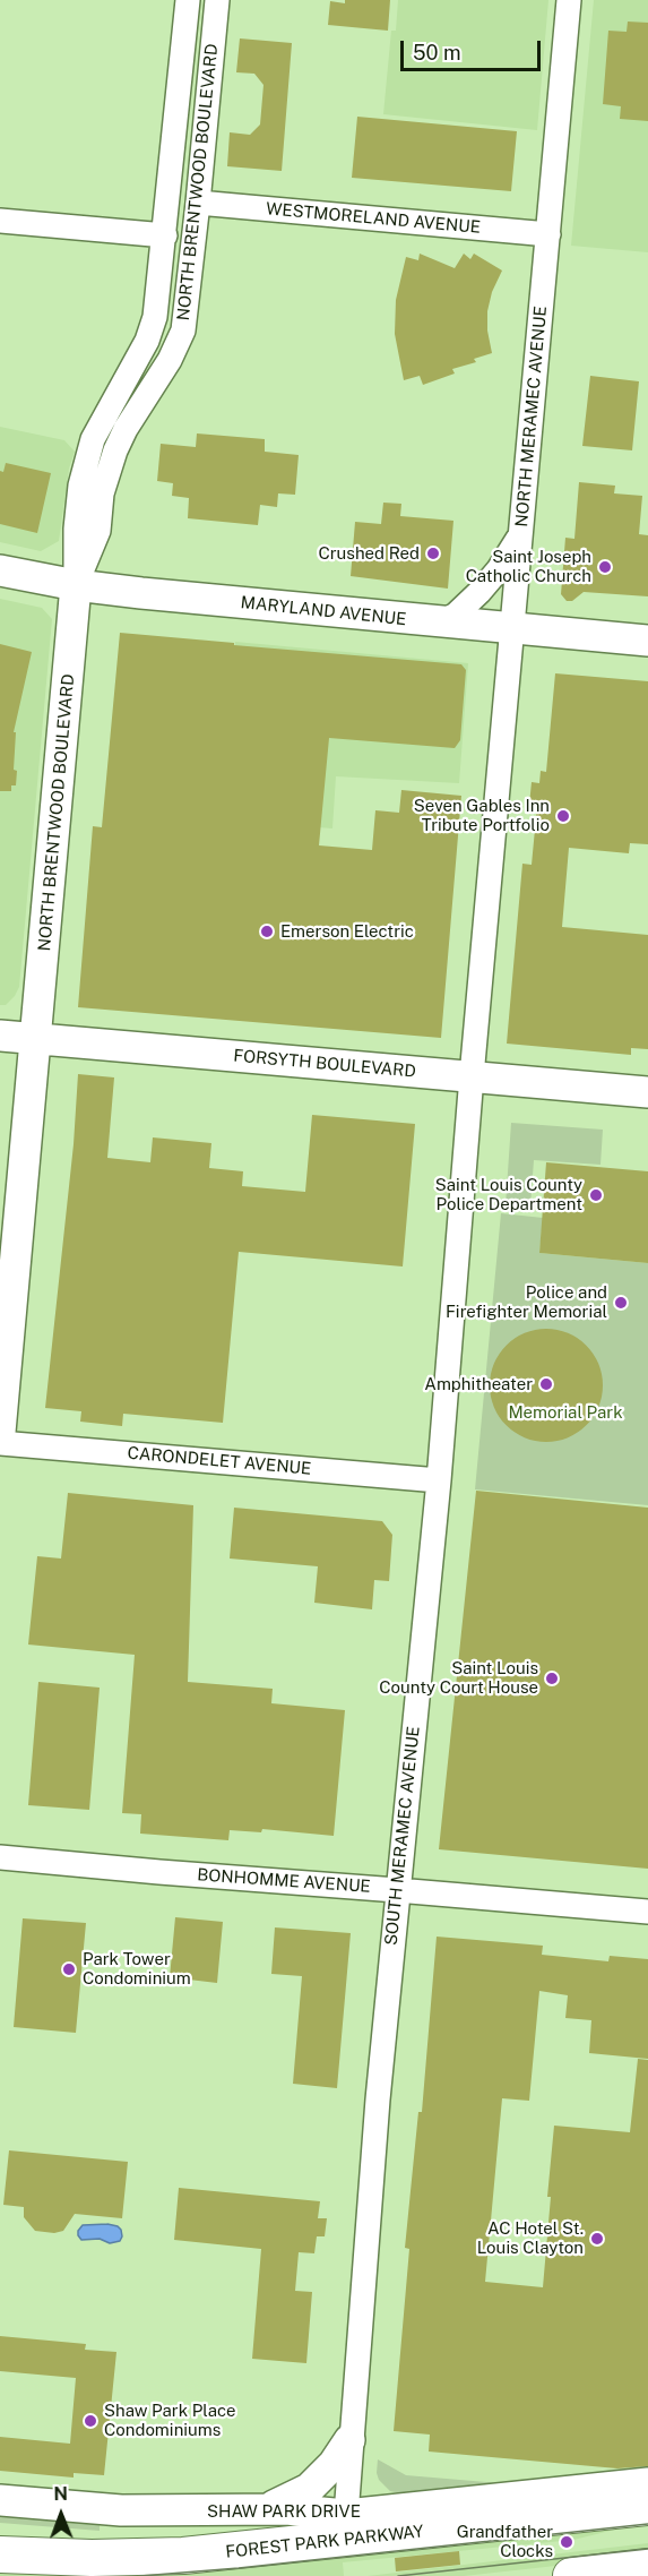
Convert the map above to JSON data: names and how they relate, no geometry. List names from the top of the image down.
{
  "streets": {
    "highway": ["FOREST PARK PARKWAY"],
    "main road": [
      "NORTH BRENTWOOD BOULEVARD",
      "MARYLAND AVENUE",
      "FORSYTH BOULEVARD",
      "SHAW PARK DRIVE"
    ],
    "street": [
      "WESTMORELAND AVENUE",
      "NORTH MERAMEC AVENUE",
      "CARONDELET AVENUE",
      "SOUTH MERAMEC AVENUE",
      "BONHOMME AVENUE"
    ]
  },
  "crossings": [
    ["NORTH BRENTWOOD BOULEVARD", "WESTMORELAND AVENUE"],
    ["NORTH BRENTWOOD BOULEVARD", "MARYLAND AVENUE"],
    ["NORTH BRENTWOOD BOULEVARD", "FORSYTH BOULEVARD"],
    ["WESTMORELAND AVENUE", "NORTH MERAMEC AVENUE"],
    ["NORTH MERAMEC AVENUE", "MARYLAND AVENUE"],
    ["NORTH MERAMEC AVENUE", "FORSYTH BOULEVARD"],
    ["NORTH MERAMEC AVENUE", "SOUTH MERAMEC AVENUE"],
    ["FORSYTH BOULEVARD", "SOUTH MERAMEC AVENUE"],
    ["CARONDELET AVENUE", "SOUTH MERAMEC AVENUE"],
    ["SOUTH MERAMEC AVENUE", "BONHOMME AVENUE"],
    ["SOUTH MERAMEC AVENUE", "SHAW PARK DRIVE"]
  ],
  "parks": ["Memorial Park"],
  "places": [
    "Crushed Red",
    "Saint Joseph Catholic Church",
    "Seven Gables Inn Tribute Portfolio",
    "Emerson Electric",
    "Saint Louis County Police Department",
    "Police and Firefighter Memorial",
    "Amphitheater",
    "Saint Louis County Court House",
    "Park Tower Condominium",
    "AC Hotel St. Louis Clayton",
    "Shaw Park Place Condominiums",
    "Grandfather Clocks"
  ],
  "scale_bar": "50 m",
  "north": "top"
}
